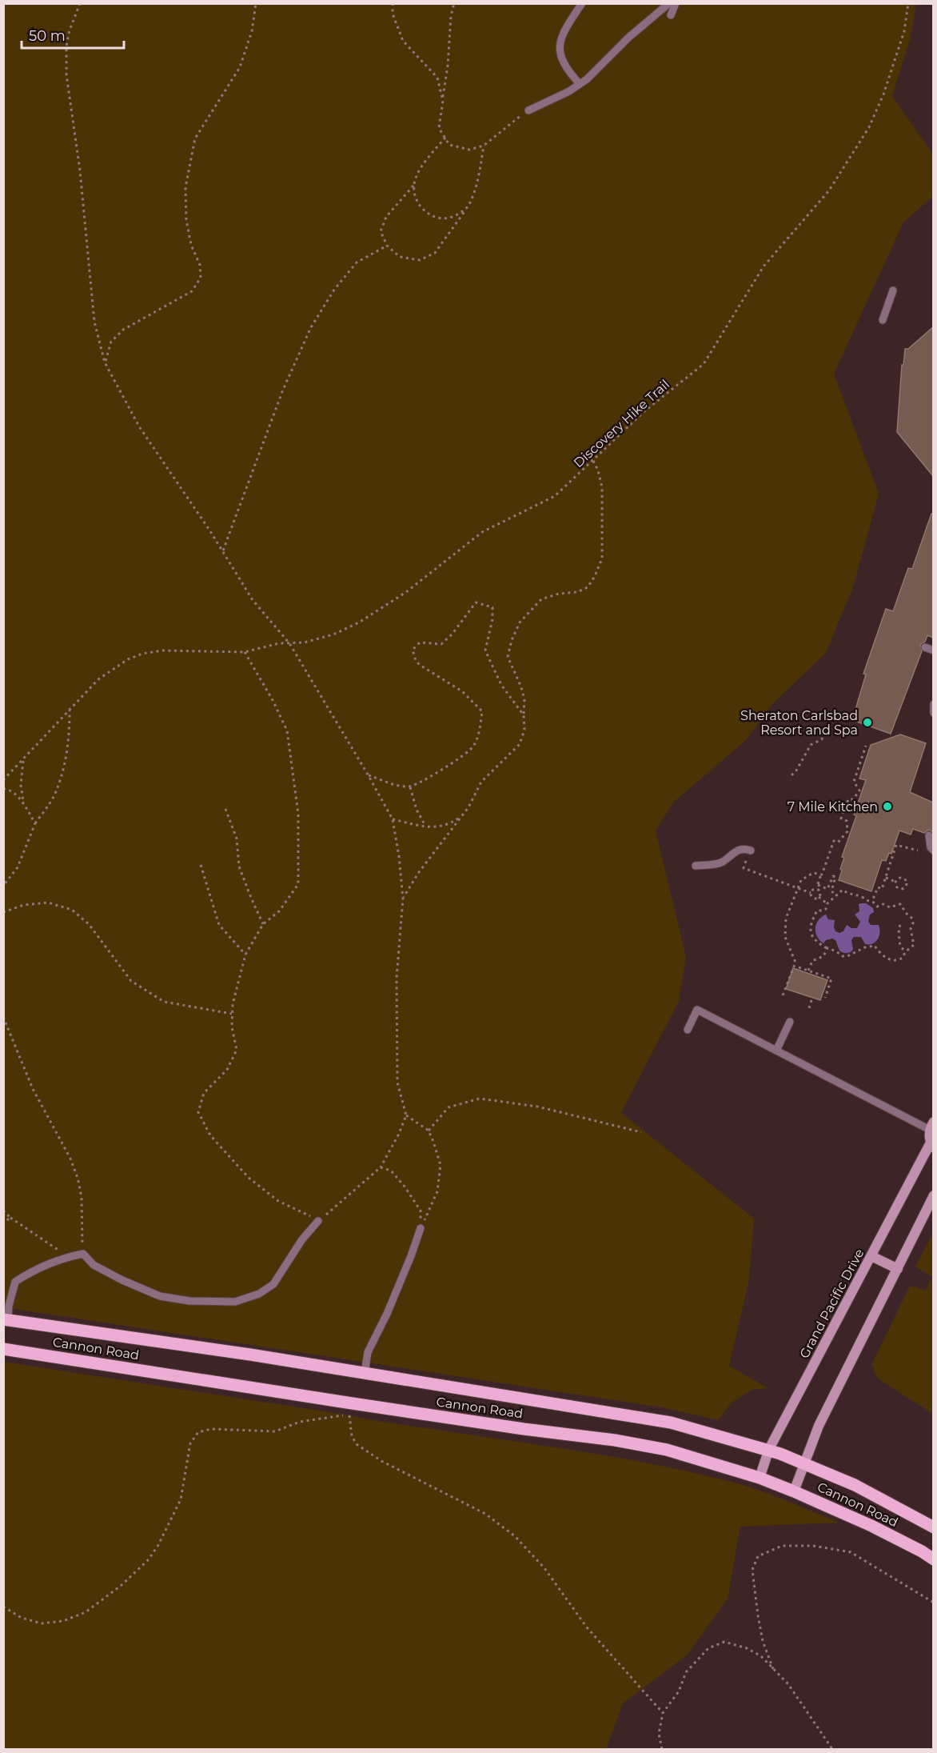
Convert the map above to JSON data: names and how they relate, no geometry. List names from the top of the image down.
{
  "streets": {
    "main road": ["Cannon Road"],
    "street": ["Grand Pacific Drive"],
    "path": ["Discovery Hike Trail"]
  },
  "crossings": [
    ["Grand Pacific Drive", "Cannon Road"]
  ],
  "places": ["Sheraton Carlsbad Resort and Spa", "7 Mile Kitchen"],
  "scale_bar": "50 m"
}
